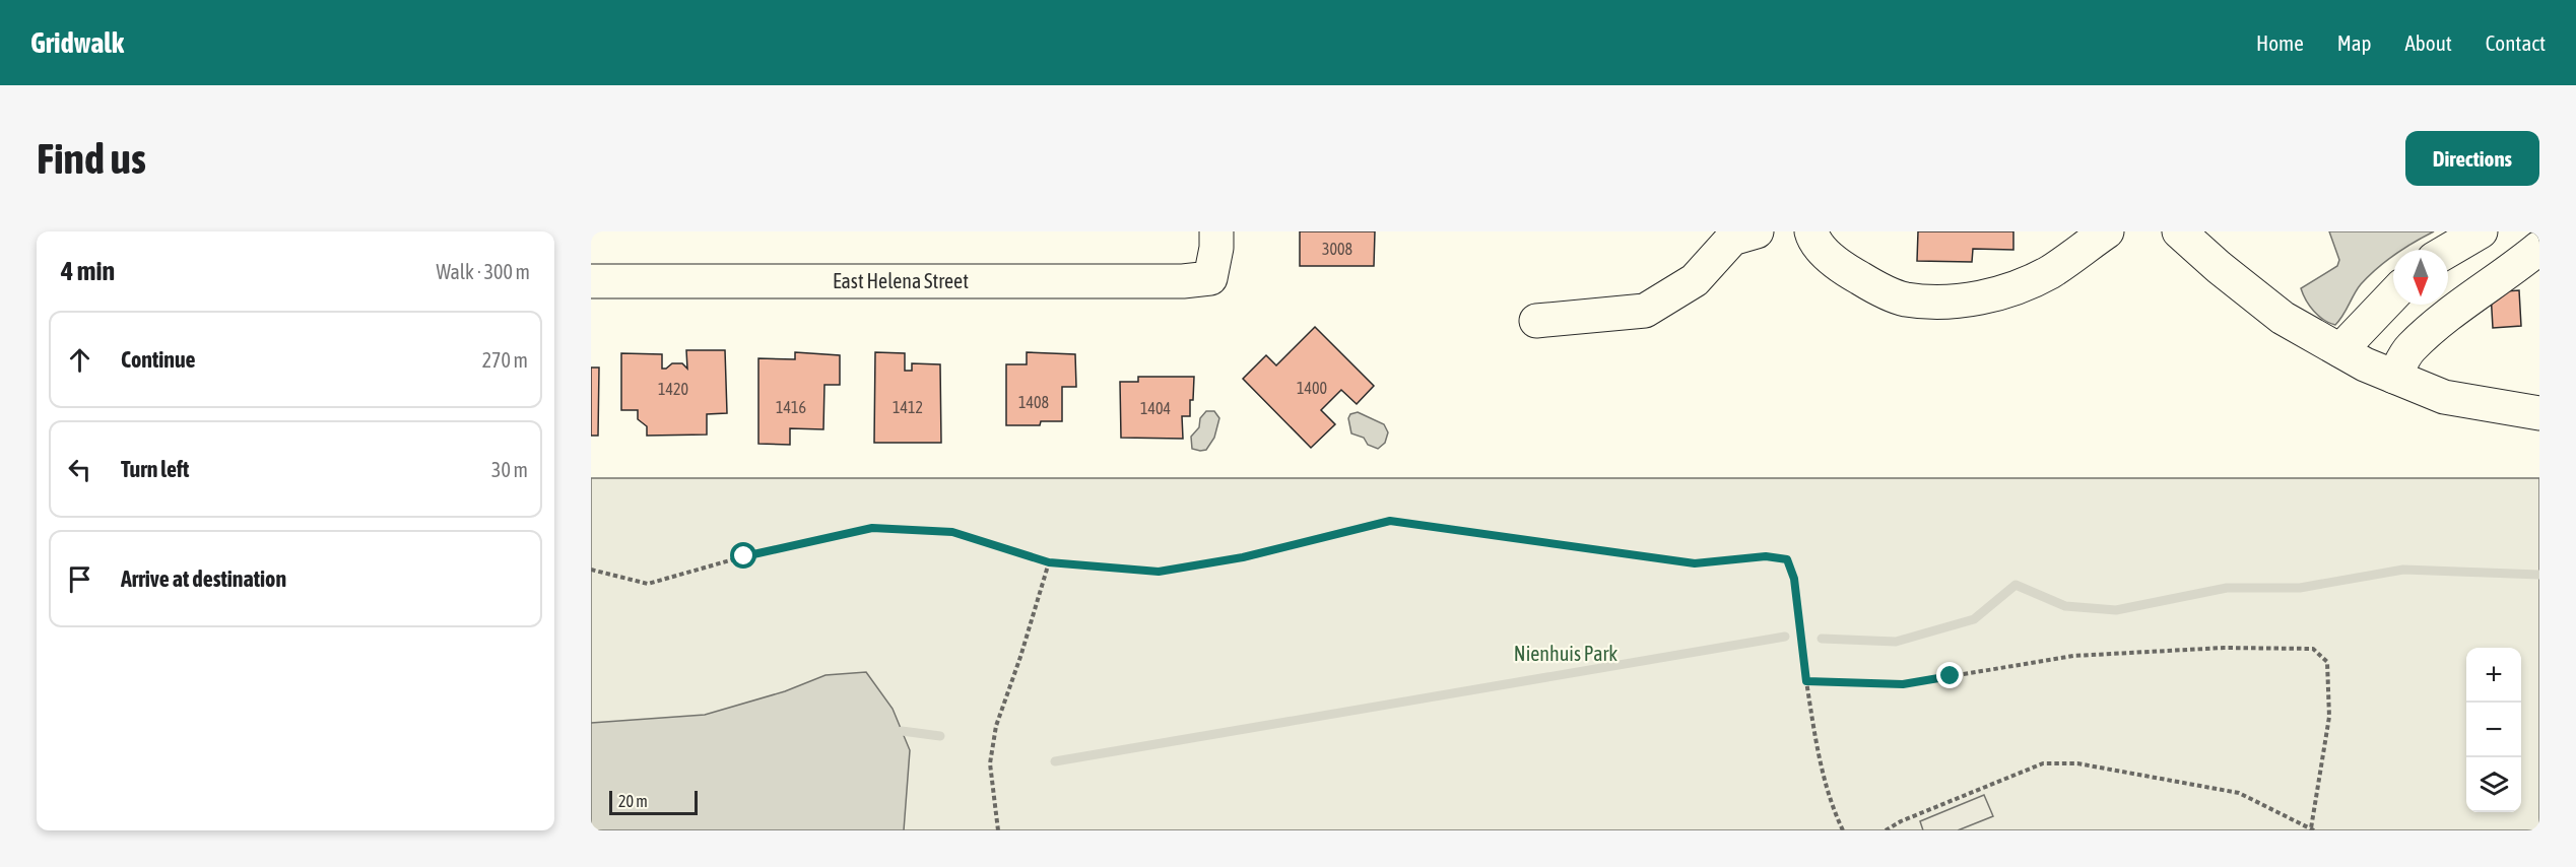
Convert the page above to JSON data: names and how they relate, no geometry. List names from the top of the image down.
{
  "streets": {
    "street": ["East Helena Street"]
  },
  "parks": ["Nienhuis Park"],
  "house_numbers": [
    "3008",
    "1400",
    "1420",
    "1408",
    "1416",
    "1412",
    "1404"
  ],
  "scale_bar": "20 m",
  "north": "bottom",
  "page": {
    "header": "Gridwalk",
    "nav": [
      "Home",
      "Map",
      "About",
      "Contact"
    ],
    "buttons": "Directions",
    "title": "Find us",
    "heading": ["4 min", "Walk · 300 m"],
    "list": [
      ["Continue", "270 m"],
      ["Turn left", "30 m"],
      "Arrive at destination"
    ],
    "map_buttons": ["+", "−"],
    "scale": "20 m"
  }
}
